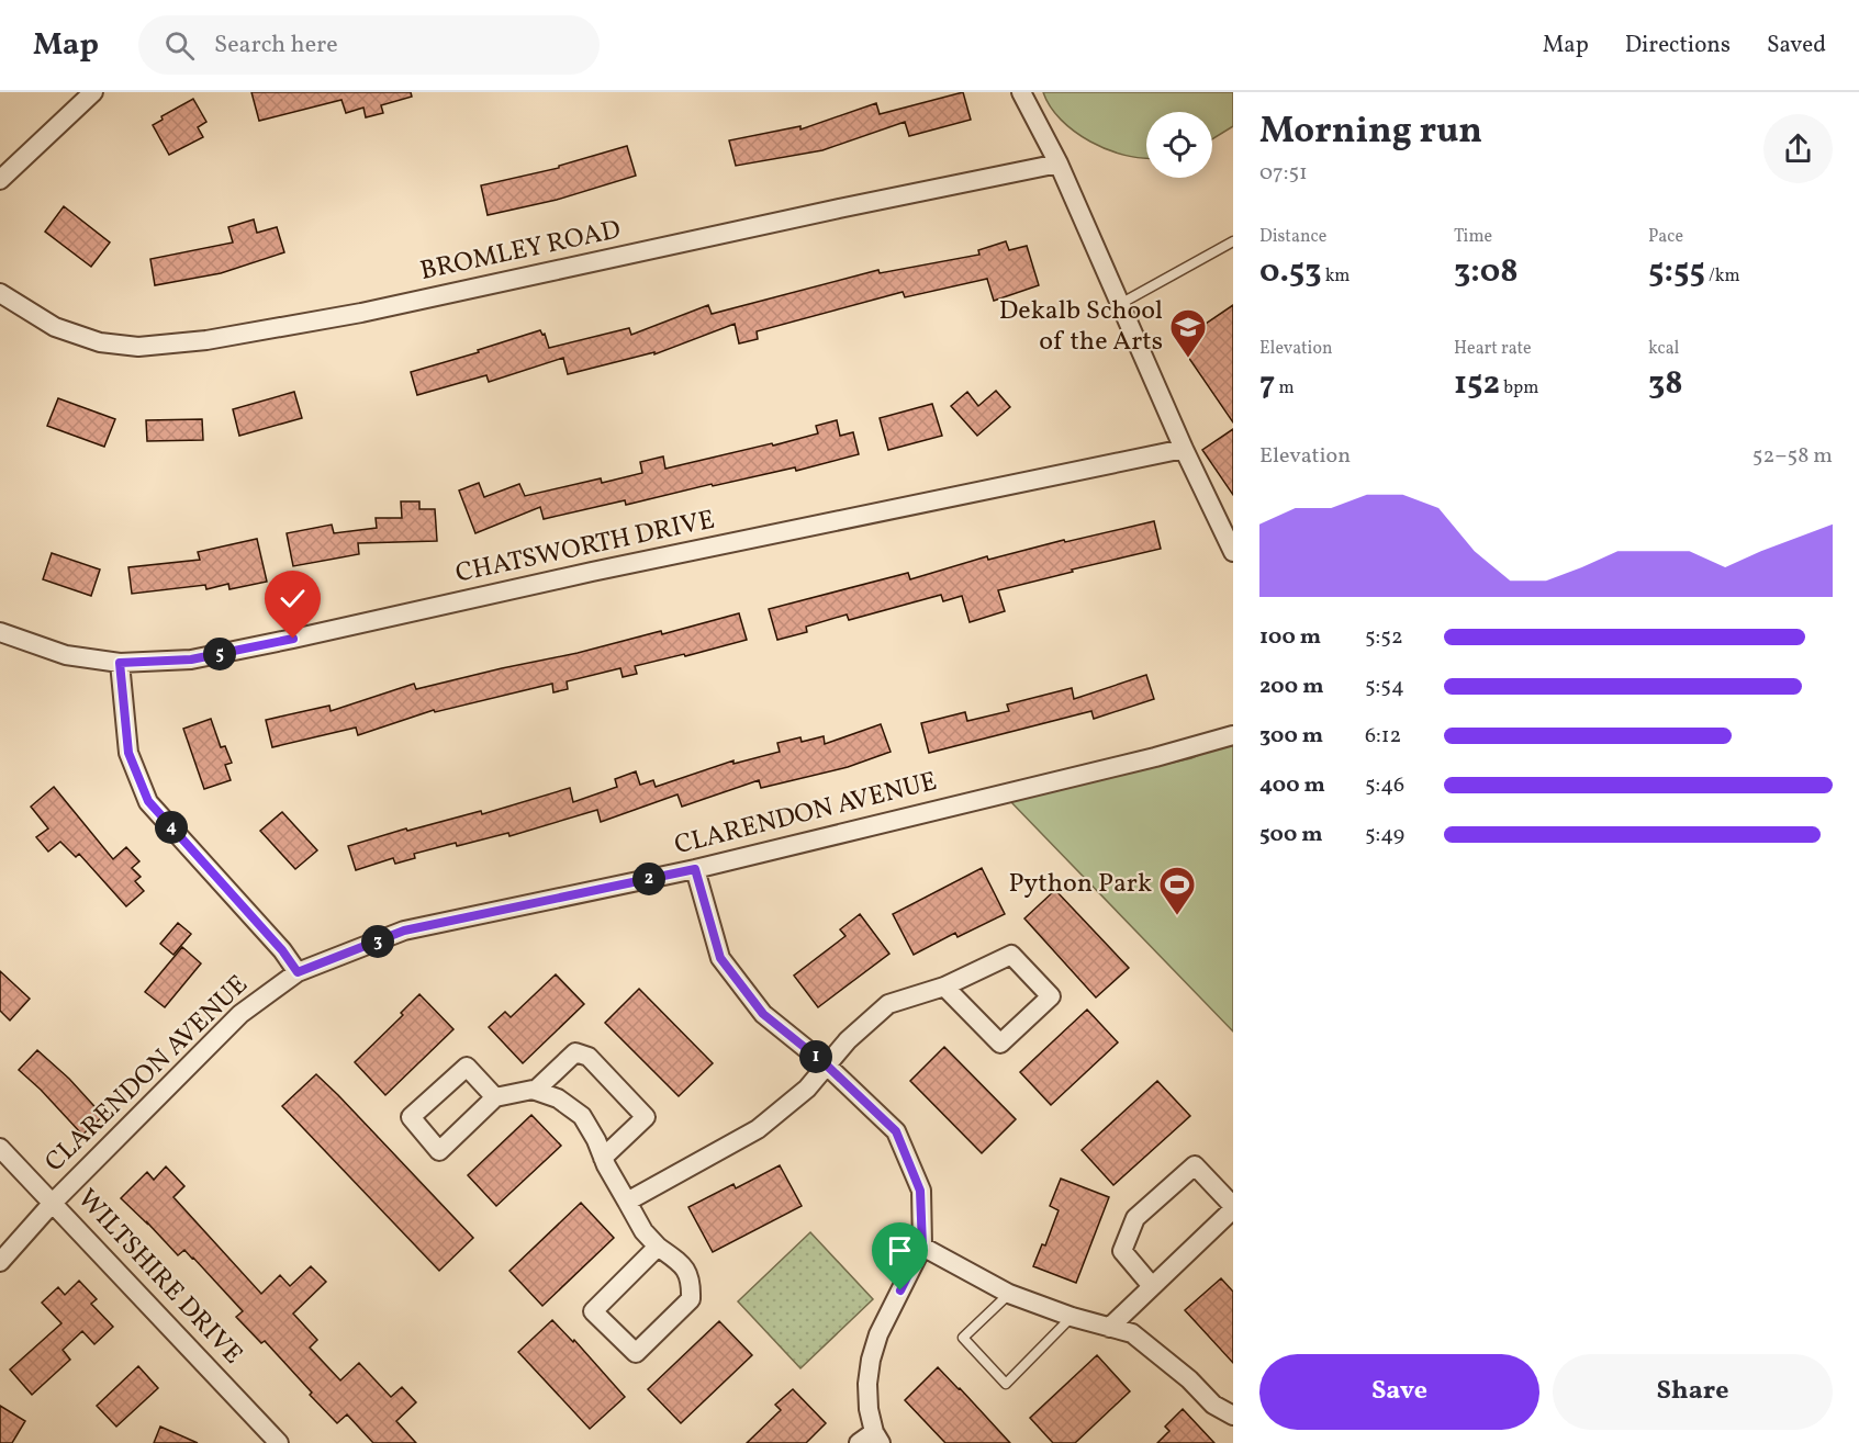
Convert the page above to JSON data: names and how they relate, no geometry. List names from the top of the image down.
{
  "streets": {
    "street": [
      "BROMLEY ROAD",
      "CHATSWORTH DRIVE",
      "CLARENDON AVENUE",
      "WILTSHIRE DRIVE"
    ]
  },
  "crossings": [
    ["CLARENDON AVENUE", "WILTSHIRE DRIVE"]
  ],
  "places": {
    "school or university": ["Dekalb School of the Arts"],
    "sports": ["Python Park"]
  },
  "page": {
    "header": "Map",
    "search": "Search here",
    "nav": ["Map", "Directions", "Saved"],
    "heading": ["Morning run", "07:51"],
    "stats": [
      ["Distance", "0.53 km"],
      ["Time", "3:08"],
      ["Pace", "5:55 /km"],
      ["Elevation", "7 m"],
      ["Heart rate", "152 bpm"],
      ["kcal", "38"]
    ],
    "chart": ["Elevation", "52–58 m"],
    "list": [
      {
        "name": "100 m",
        "note": "5:52"
      },
      {
        "name": "200 m",
        "note": "5:54"
      },
      {
        "name": "300 m",
        "note": "6:12"
      },
      {
        "name": "400 m",
        "note": "5:46"
      },
      {
        "name": "500 m",
        "note": "5:49"
      }
    ],
    "pins": [
      "5",
      "4",
      "2",
      "3",
      "1"
    ],
    "buttons": ["Save", "Share"]
  }
}
